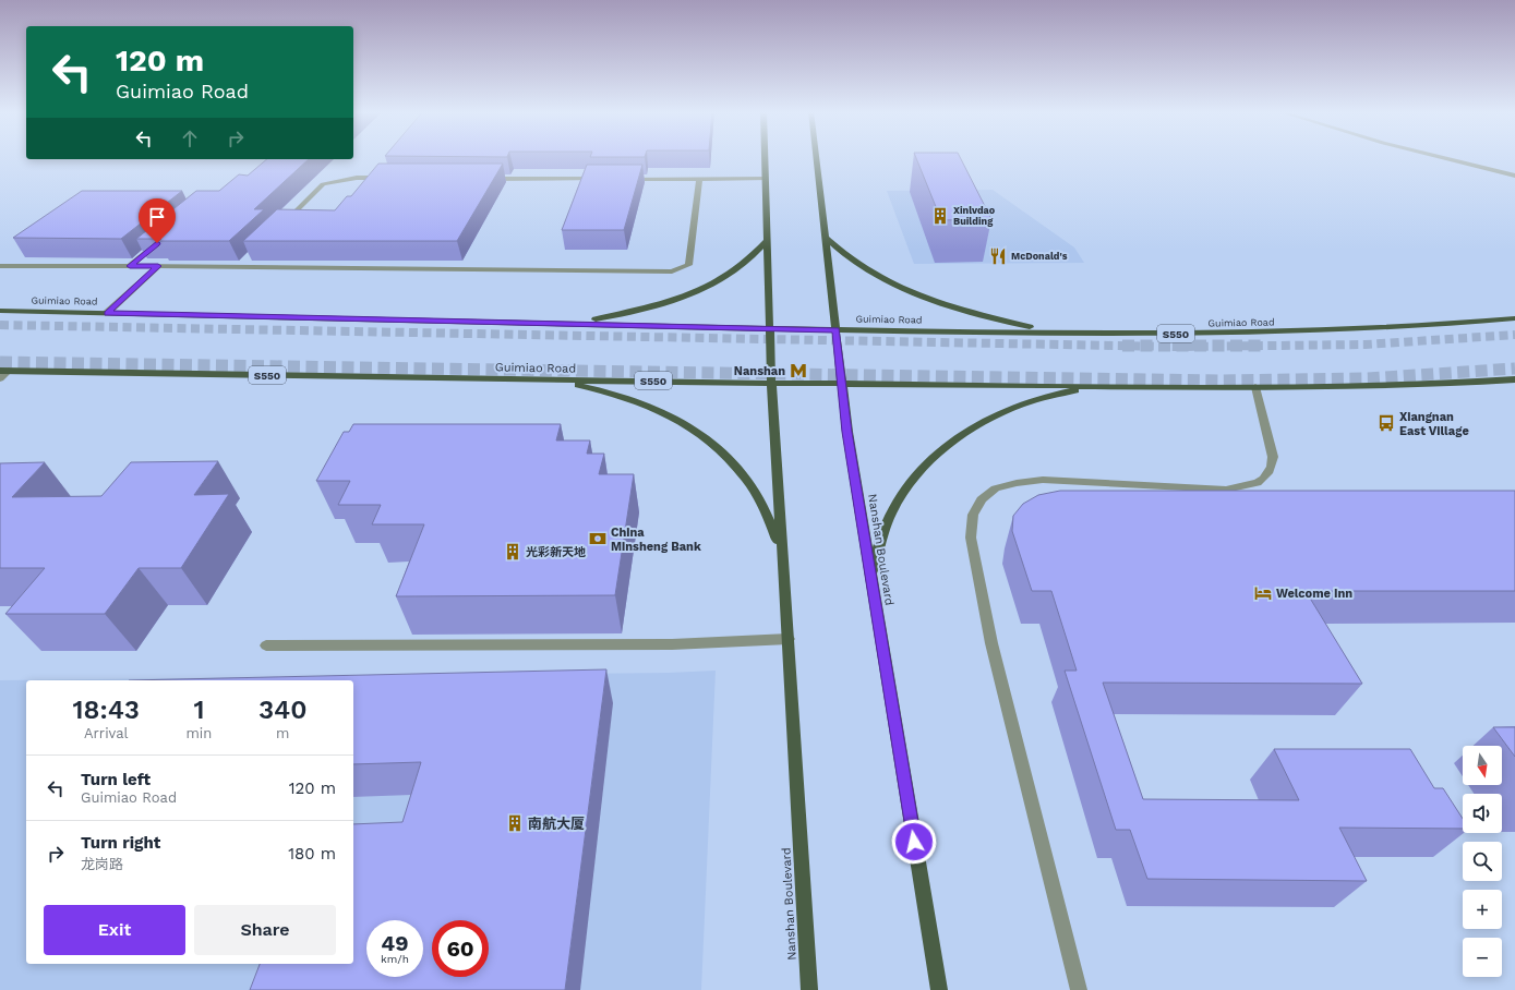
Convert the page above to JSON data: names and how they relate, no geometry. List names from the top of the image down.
{
  "streets": {
    "main road": ["Guimiao Road", "S550", "Nanshan Boulevard"]
  },
  "crossings": [
    ["Guimiao Road", "Nanshan Boulevard"]
  ],
  "places": {
    "building": ["Xinlvdao Building", "光彩新天地", "南航大厦"],
    "restaurant": ["McDonald's"],
    "metro station": ["Nanshan"],
    "bus stop": ["Xiangnan East Village"],
    "bank": ["China Minsheng Bank"],
    "hotel": ["Welcome Inn"]
  },
  "north": "bottom",
  "page": {
    "turn": ["120 m", "Guimiao Road"],
    "eta": [
      "18:43",
      "Arrival",
      "1",
      "min",
      "340",
      "m"
    ],
    "map_buttons": ["+", "−"],
    "list": [
      {
        "name": "Turn left",
        "note": "Guimiao Road",
        "value": "120 m"
      },
      {
        "name": "Turn right",
        "note": "龙岗路",
        "value": "180 m"
      }
    ],
    "buttons": ["Exit", "Share"],
    "speed": "49 km/h",
    "limit": "60"
  }
}
